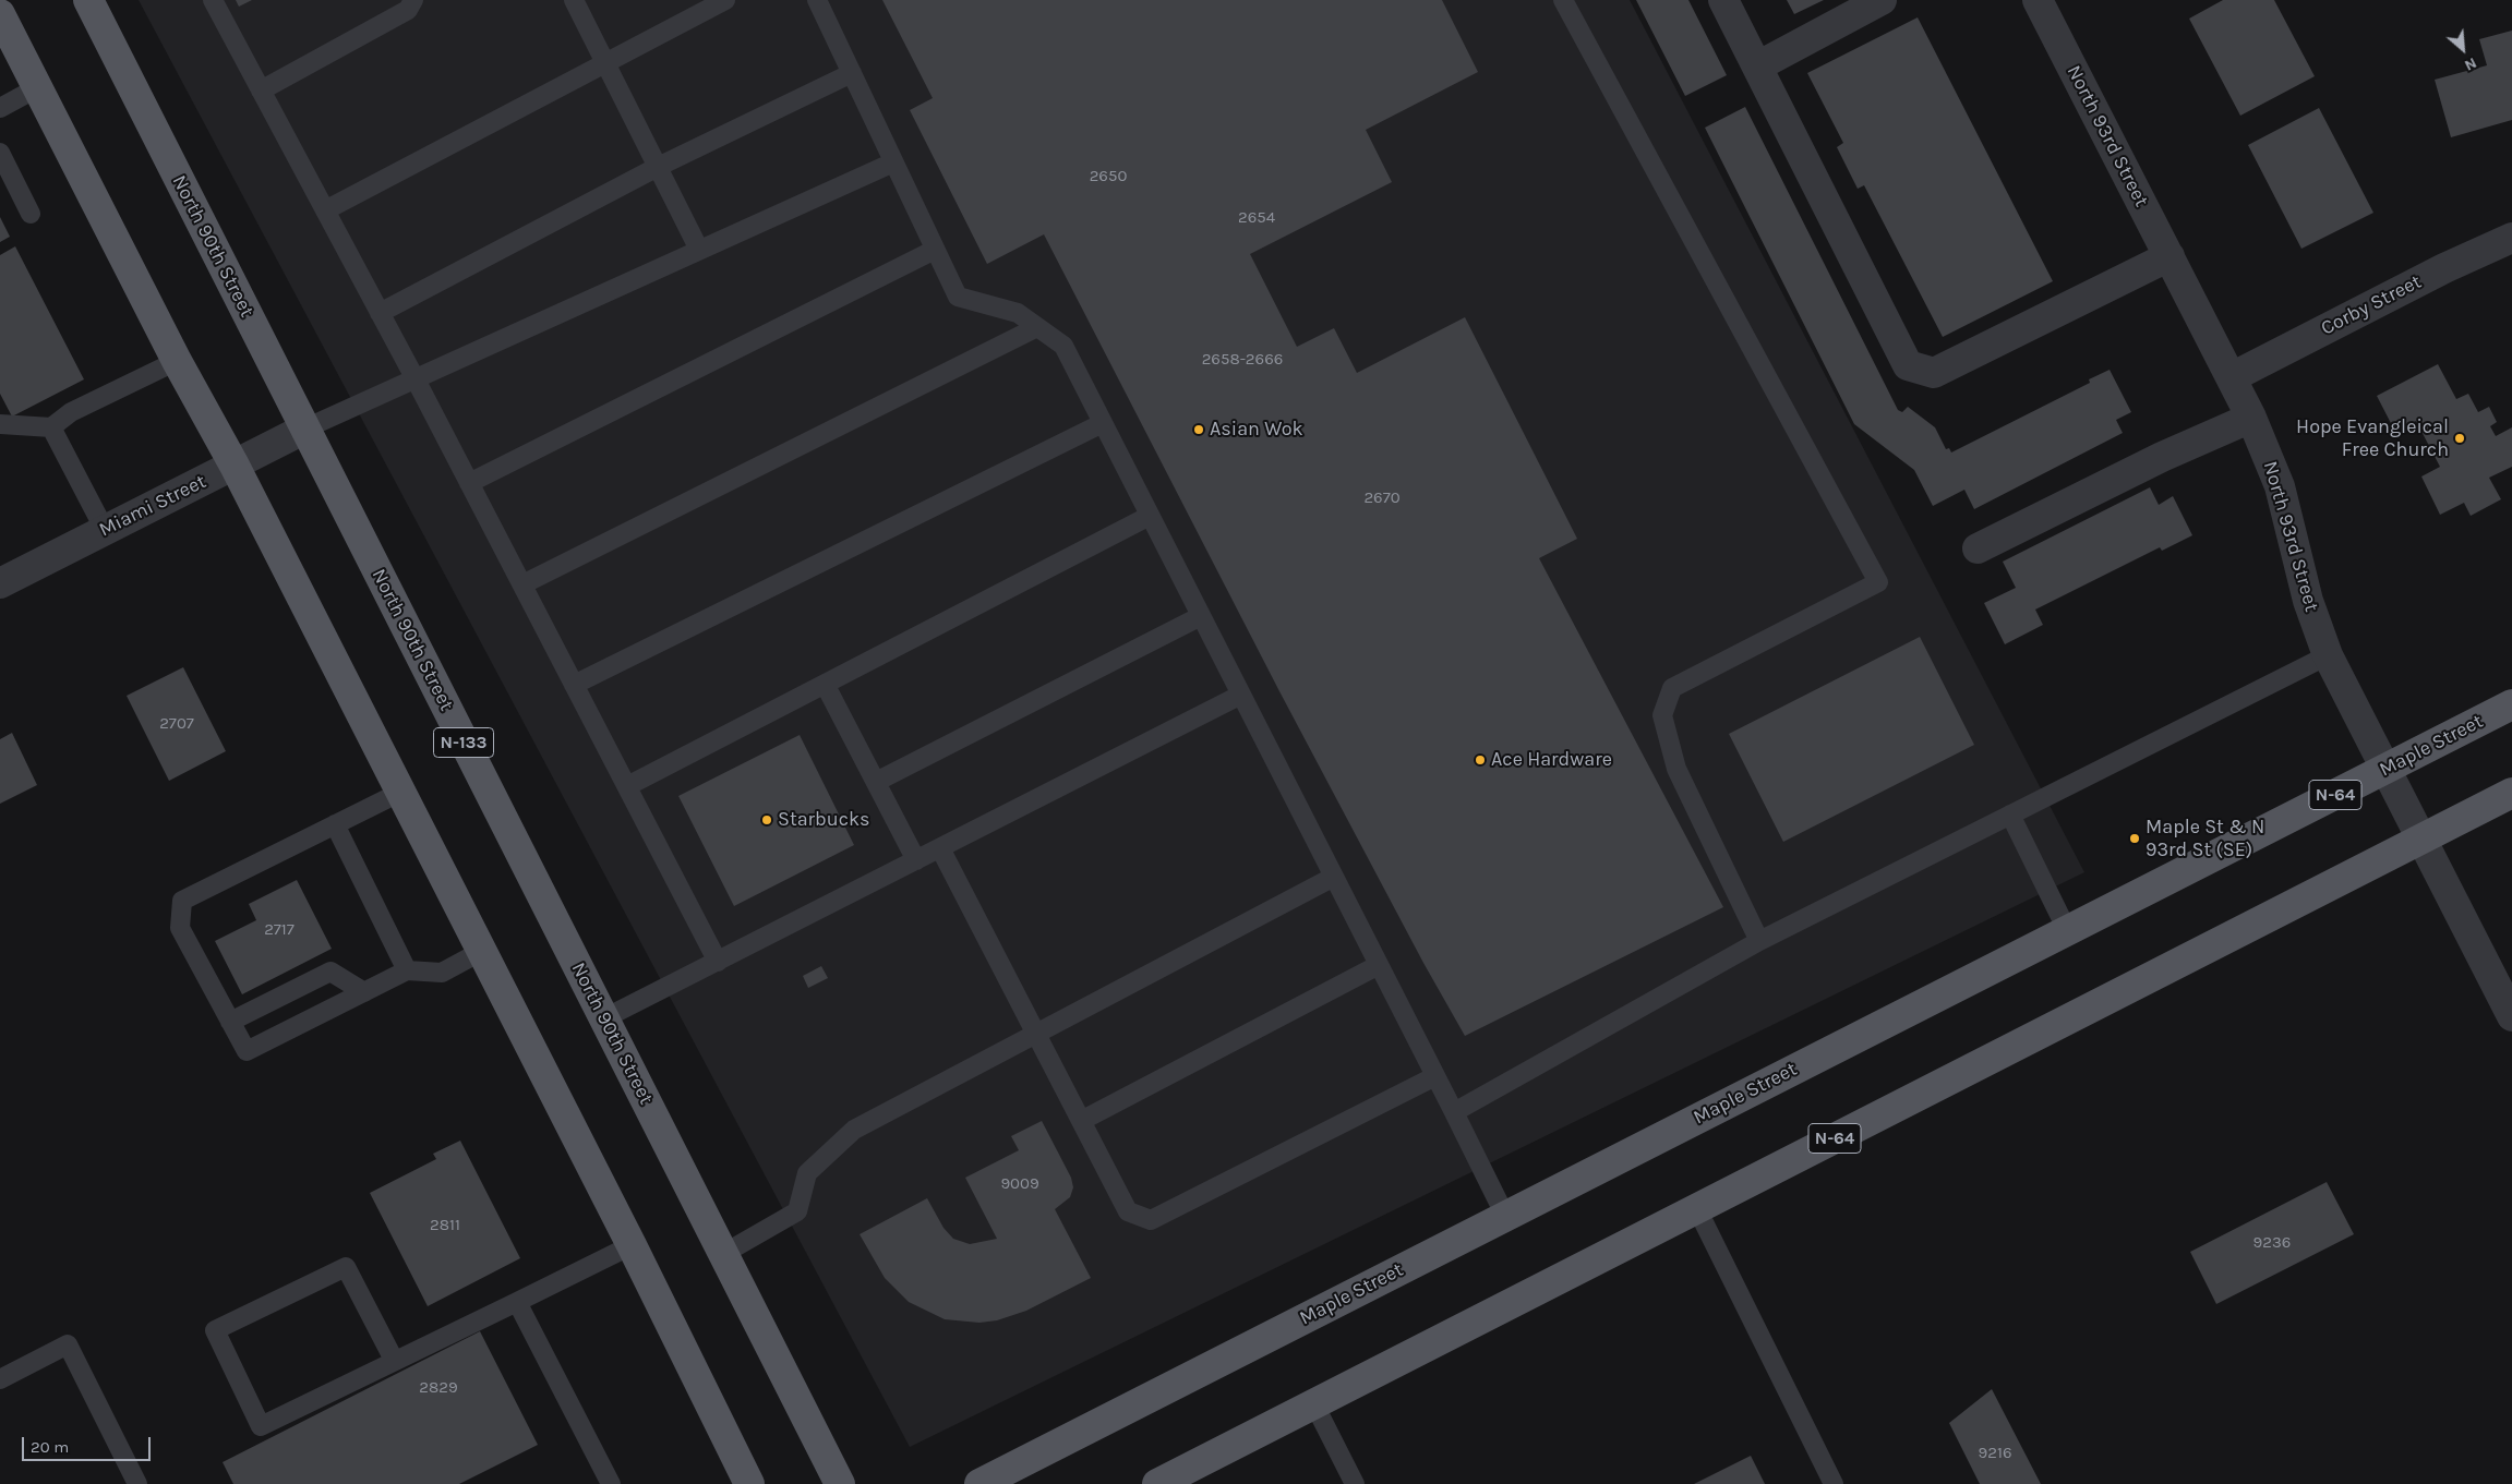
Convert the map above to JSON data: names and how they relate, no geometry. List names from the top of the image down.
{
  "streets": {
    "main road": [
      "North 90th Street",
      "N-133",
      "Maple Street",
      "N-64"
    ],
    "street": ["North 93rd Street", "Corby Street", "Miami Street"]
  },
  "crossings": [
    ["North 93rd Street", "Corby Street"],
    ["North 93rd Street", "Maple Street"],
    ["North 93rd Street", "N-64"],
    ["North 90th Street", "Miami Street"]
  ],
  "places": [
    "Asian Wok",
    "Hope Evangleical Free Church",
    "Ace Hardware",
    "Starbucks",
    "Maple St & N 93rd St (SE)"
  ],
  "house_numbers": [
    "2650",
    "2654",
    "2658-2666",
    "2670",
    "2707",
    "2717",
    "9009",
    "2811",
    "9236",
    "2829",
    "9216"
  ],
  "scale_bar": "20 m",
  "north": "bottom right"
}
